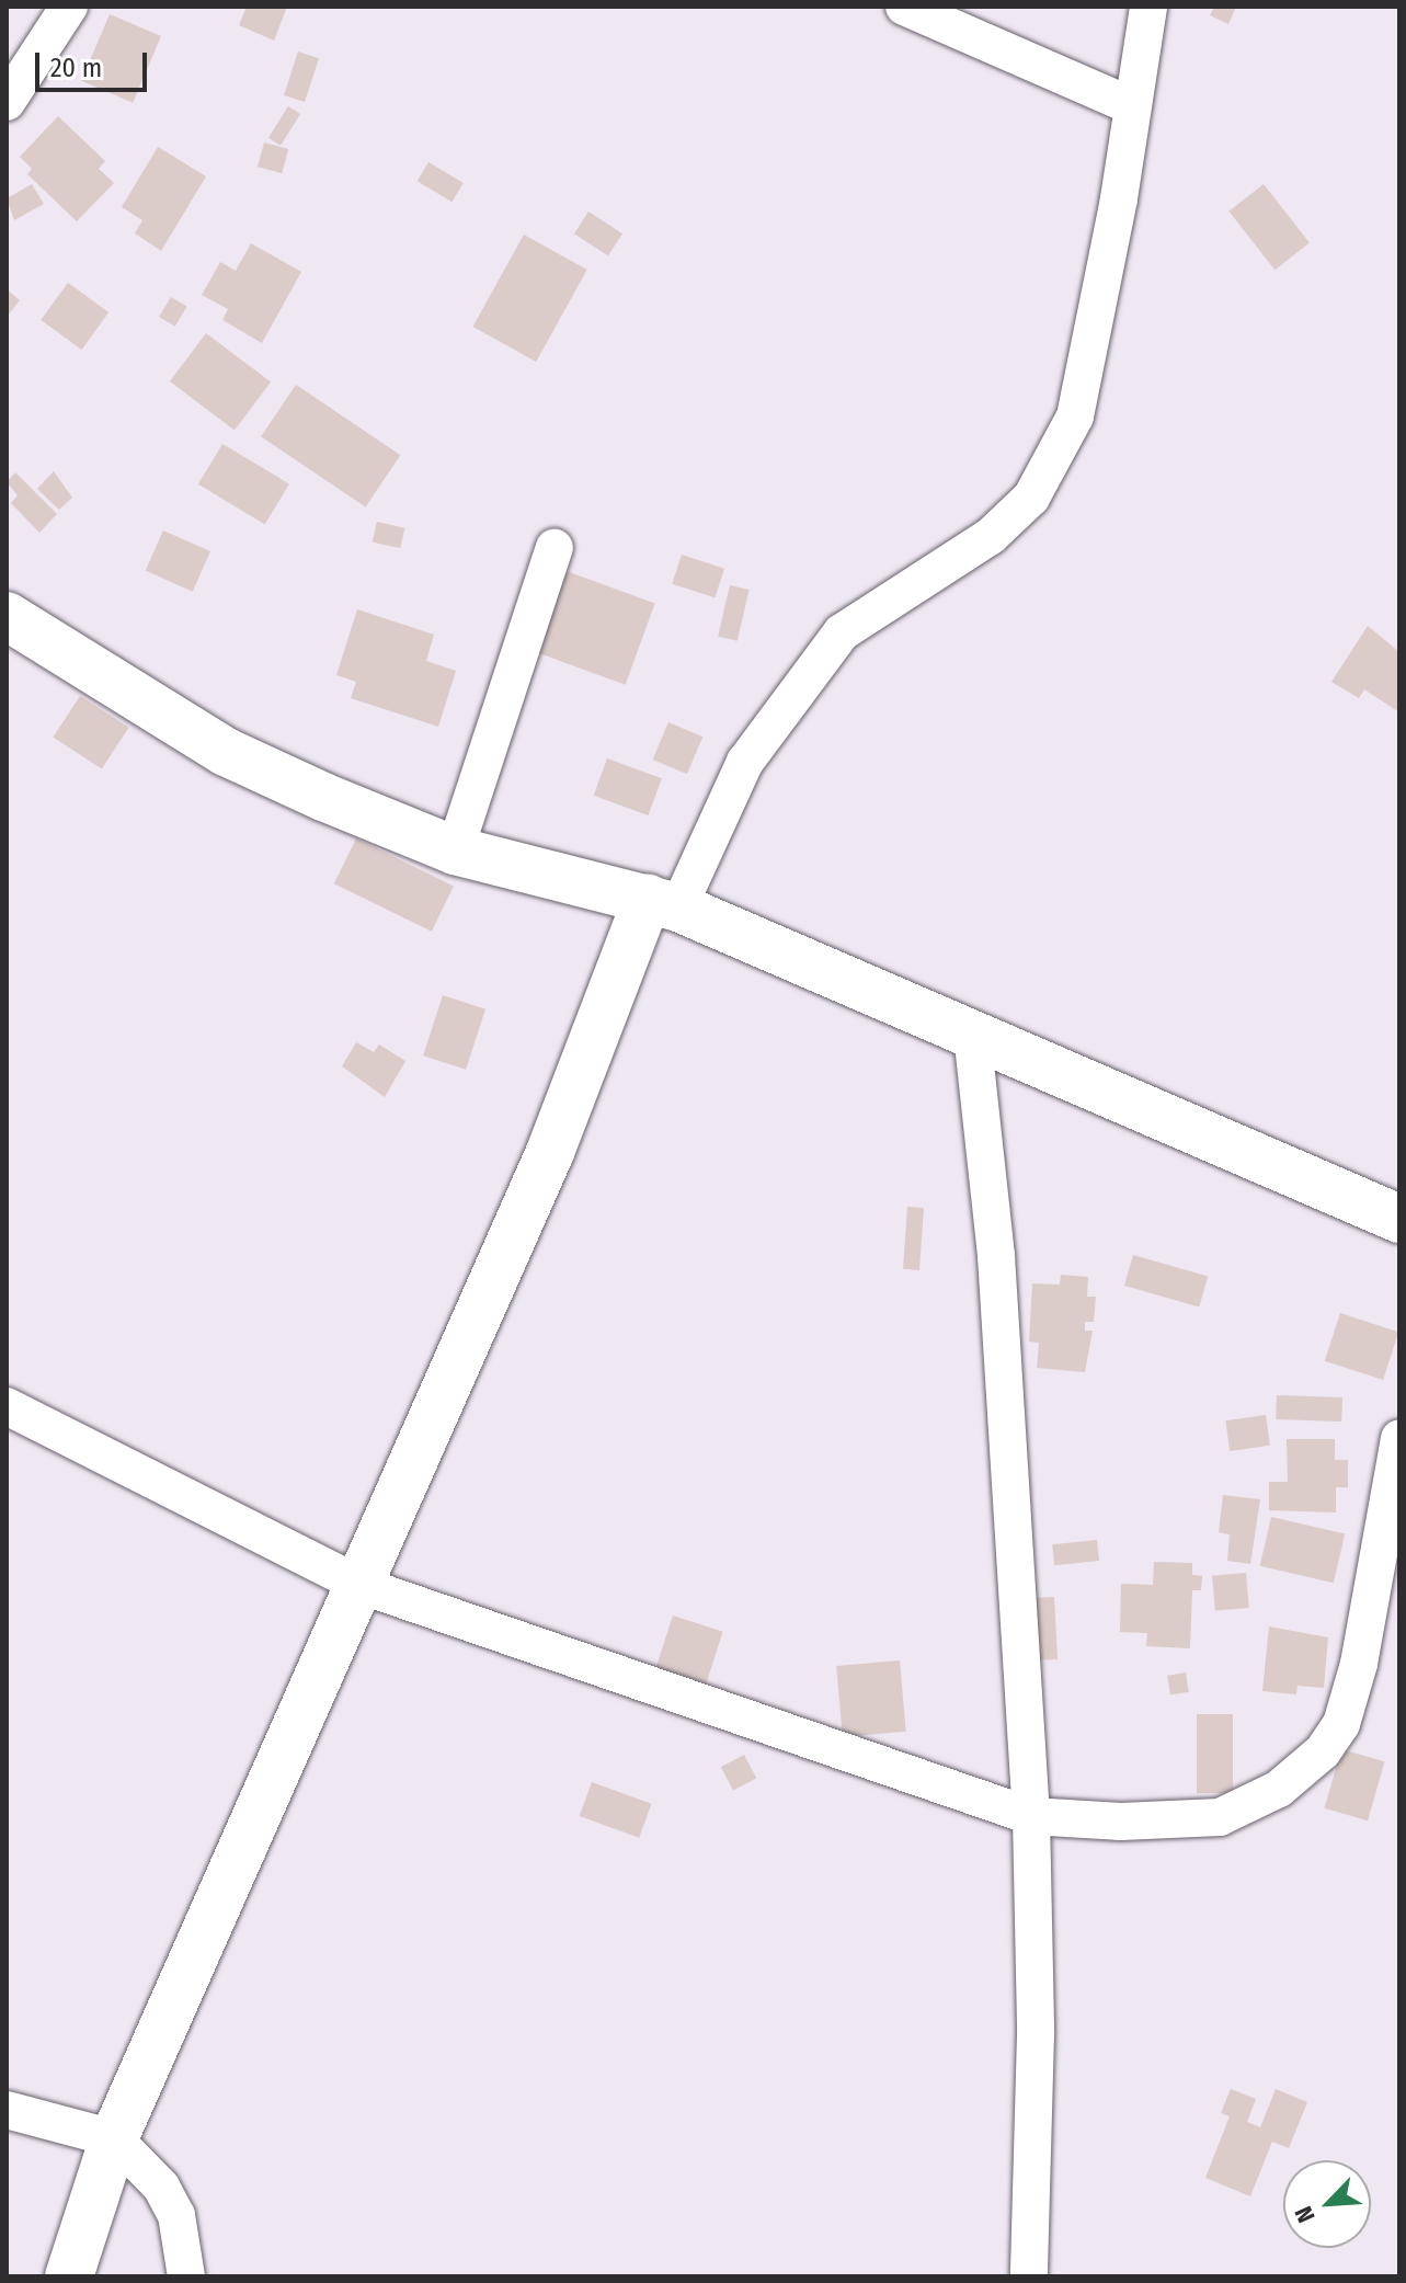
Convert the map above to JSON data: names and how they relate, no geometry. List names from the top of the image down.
{
  "scale_bar": "20 m",
  "north": "bottom left"
}
